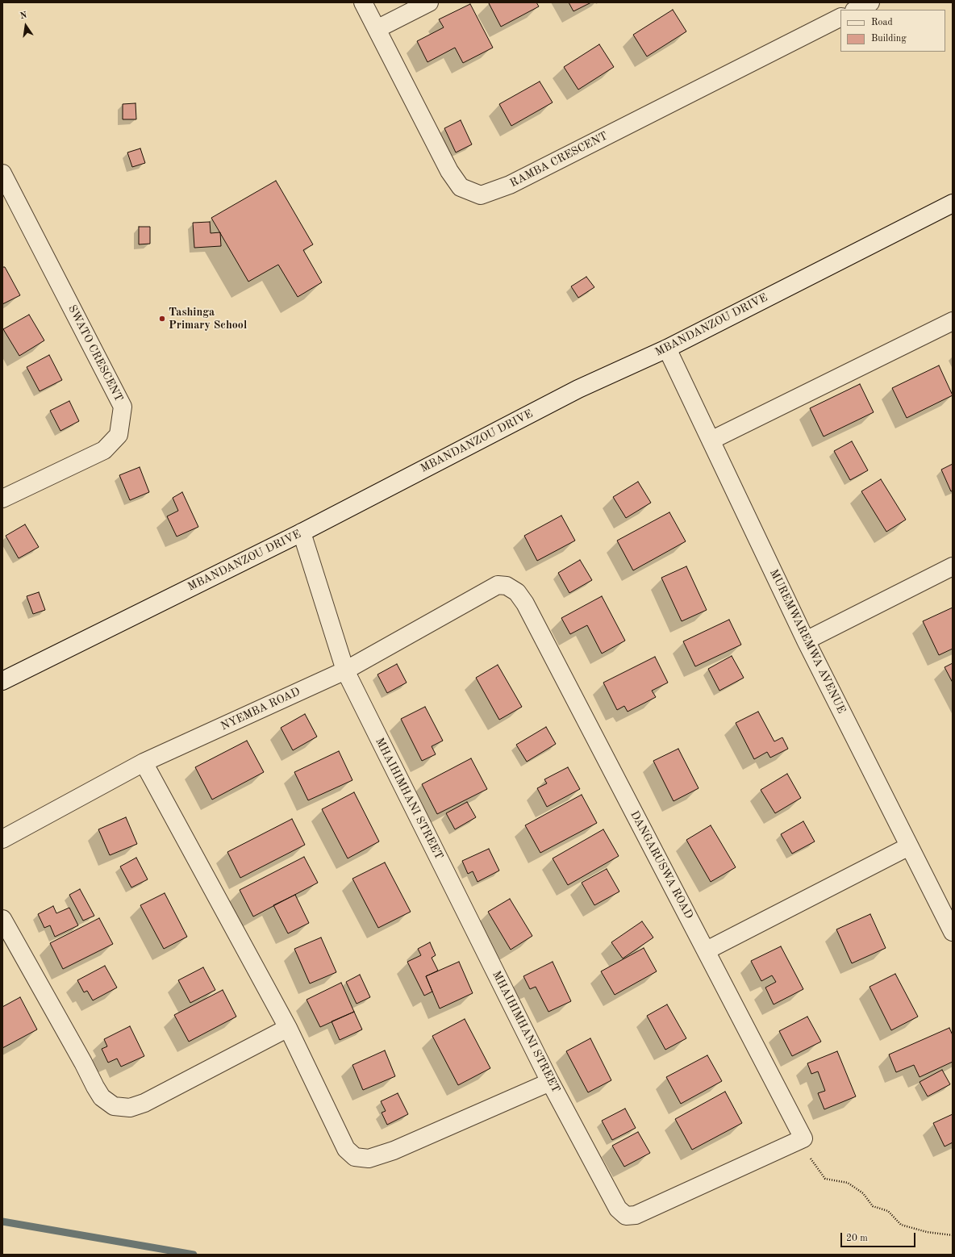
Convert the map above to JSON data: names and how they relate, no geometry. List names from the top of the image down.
{
  "streets": {
    "street": [
      "RAMBA CRESCENT",
      "MBANDANZOU DRIVE",
      "SWATO CRESCENT",
      "MUREMWAREMWA AVENUE",
      "NYEMBA ROAD",
      "MHAIHIMHANI STREET",
      "DANGARUSWA ROAD"
    ]
  },
  "crossings": [
    ["MBANDANZOU DRIVE", "MUREMWAREMWA AVENUE"],
    ["MBANDANZOU DRIVE", "MHAIHIMHANI STREET"],
    ["NYEMBA ROAD", "MHAIHIMHANI STREET"],
    ["NYEMBA ROAD", "DANGARUSWA ROAD"],
    ["MHAIHIMHANI STREET", "DANGARUSWA ROAD"]
  ],
  "places": ["Tashinga Primary School"],
  "legend": ["Road", "Building"],
  "scale_bar": "20 m",
  "north": "top"
}
